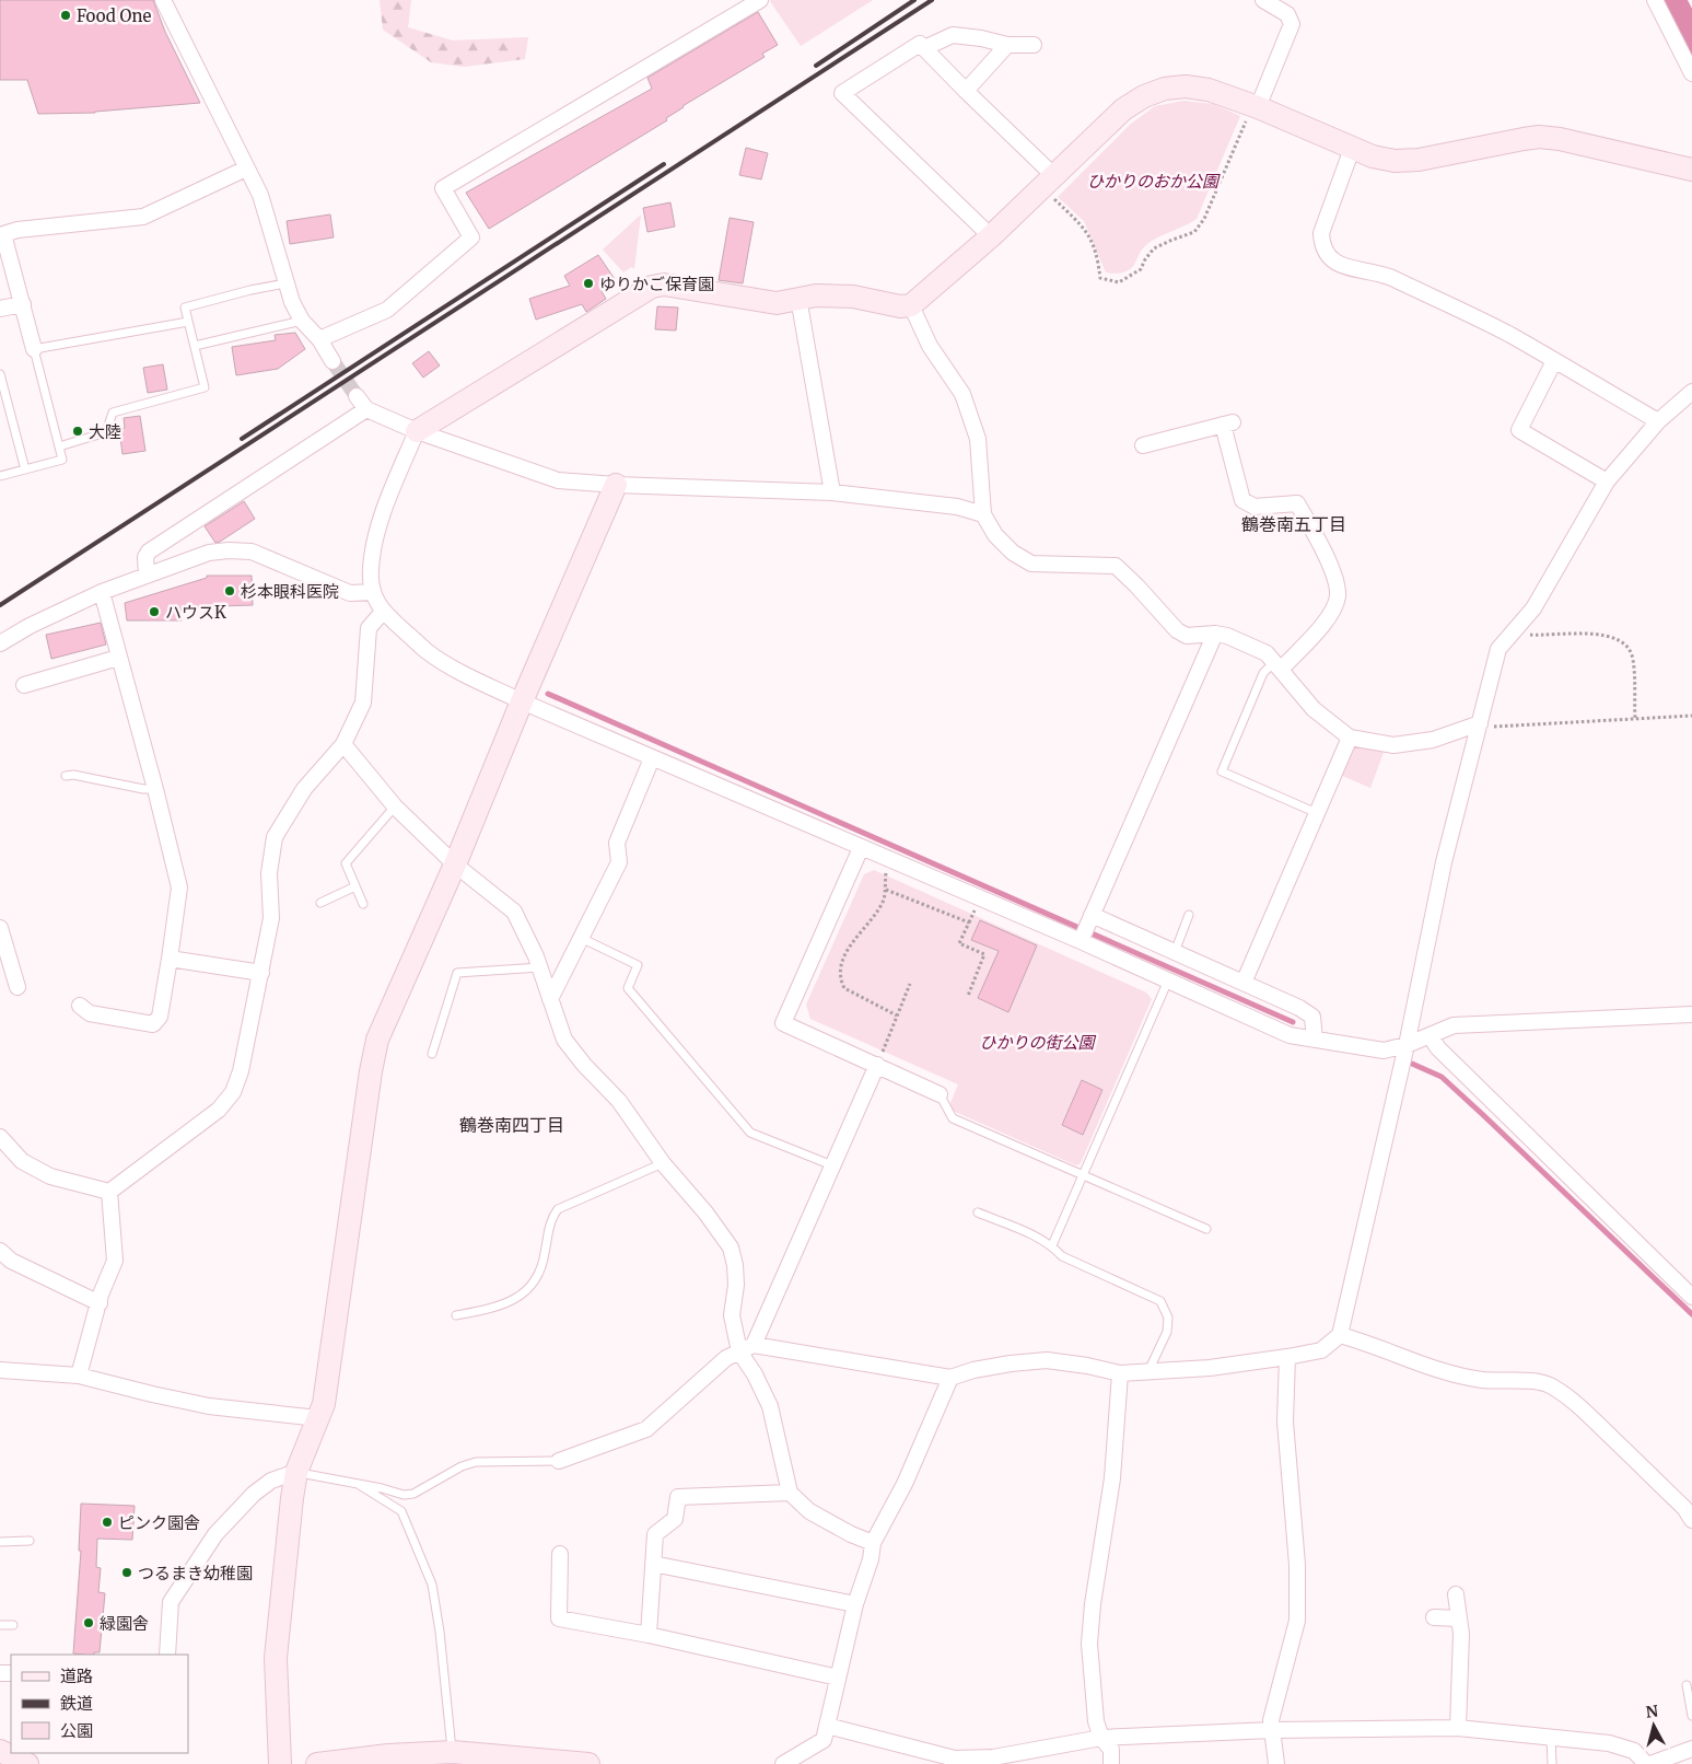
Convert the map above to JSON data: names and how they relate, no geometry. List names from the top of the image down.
{
  "districts": ["鶴巻南五丁目", "鶴巻南四丁目"],
  "parks": ["ひかりのおか公園", "ひかりの街公園"],
  "places": [
    "Food One",
    "ゆりかご保育園",
    "大陸",
    "杉本眼科医院",
    "ハウスK",
    "ピンク園舎",
    "つるまき幼稚園",
    "緑園舎"
  ],
  "legend": ["道路", "鉄道", "公園"],
  "north": "top"
}
